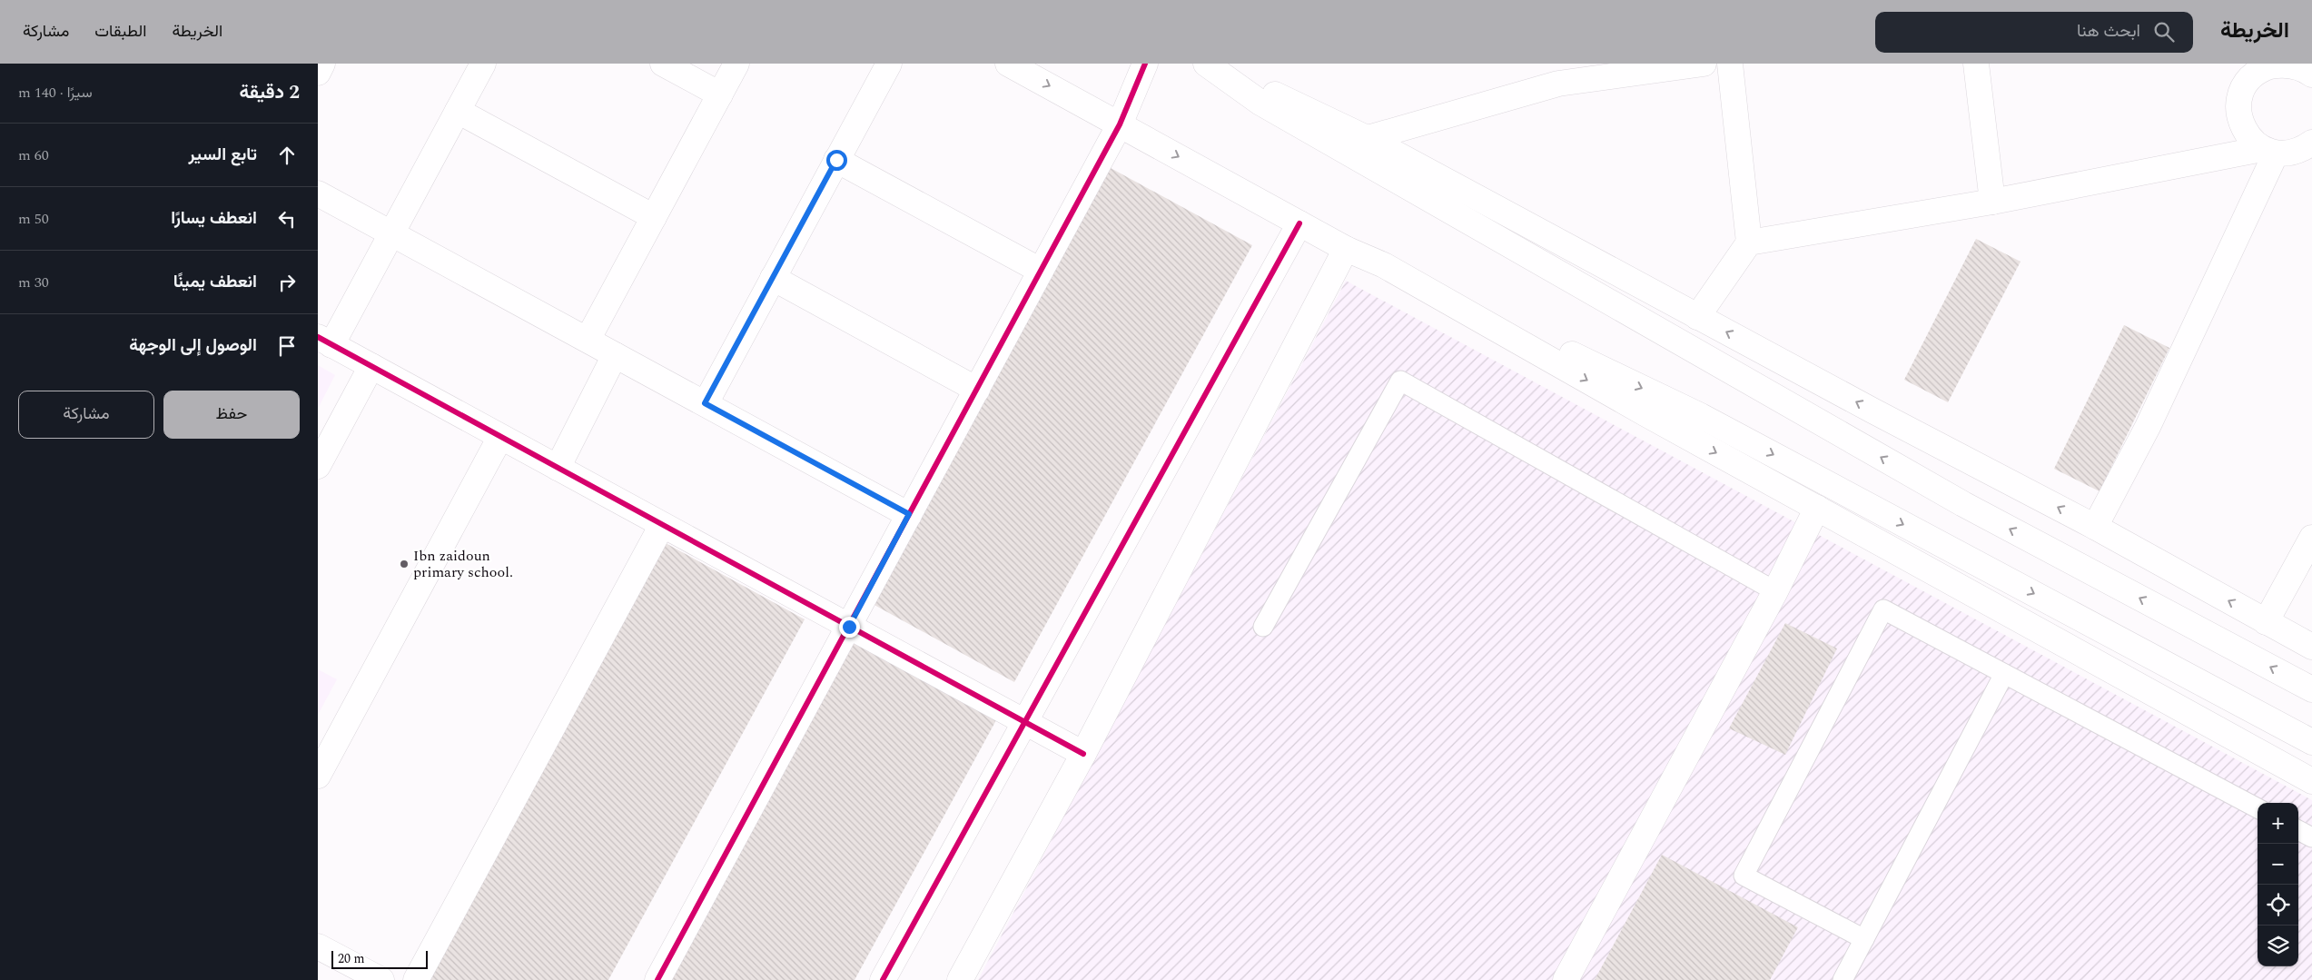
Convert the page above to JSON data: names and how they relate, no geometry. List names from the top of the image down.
{
  "places": ["Ibn zaidoun primary school."],
  "scale_bar": "20 m",
  "page": {
    "header": "الخريطة",
    "search": "ابحث هنا",
    "nav": ["الخريطة", "الطبقات", "مشاركة"],
    "heading": ["2 دقيقة", "سيرًا · 140 m"],
    "list": [
      ["تابع السير", "60 m"],
      ["انعطف يسارًا", "50 m"],
      ["انعطف يمينًا", "30 m"],
      "الوصول إلى الوجهة"
    ],
    "buttons": ["حفظ", "مشاركة"],
    "map_buttons": ["+", "−"],
    "scale": "20 m"
  }
}
